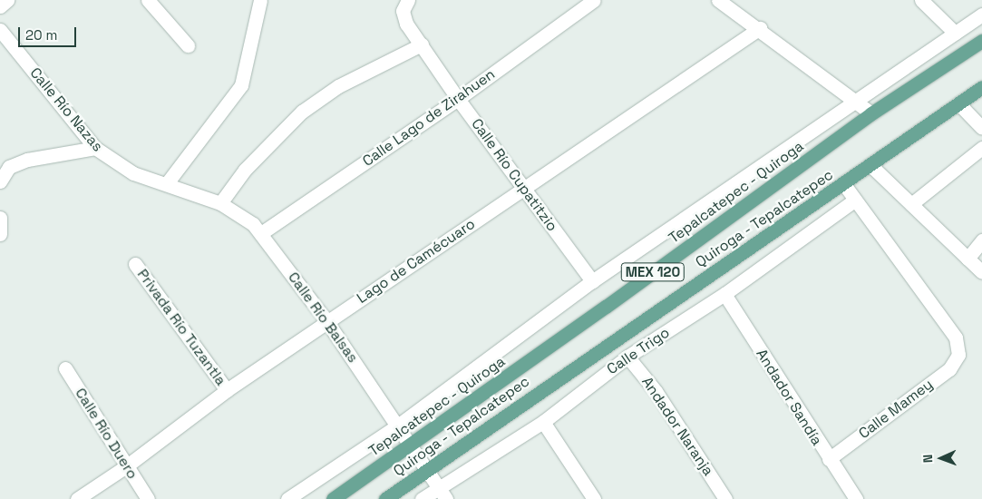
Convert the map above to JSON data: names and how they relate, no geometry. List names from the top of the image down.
{
  "streets": {
    "main road": ["Tepalcatepec - Quiroga", "Quiroga - Tepalcatepec", "MEX 120"],
    "street": [
      "Calle Río Nazas",
      "Calle Lago de Zirahuen",
      "Calle Río Cupatitzio",
      "Lago de Camécuaro",
      "Calle Río Balsas",
      "Privada Río Tuzantla",
      "Calle Trigo",
      "Andador Sandía",
      "Calle Mamey",
      "Andador Naranja",
      "Calle Río Duero"
    ]
  },
  "crossings": [
    ["Calle Río Nazas", "Calle Río Balsas"],
    ["Calle Lago de Zirahuen", "Calle Río Cupatitzio"],
    ["Calle Lago de Zirahuen", "Calle Río Balsas"],
    ["Calle Río Cupatitzio", "Lago de Camécuaro"],
    ["Tepalcatepec - Quiroga", "Calle Río Balsas"],
    ["Quiroga - Tepalcatepec", "Calle Río Balsas"],
    ["Lago de Camécuaro", "Calle Río Balsas"],
    ["Lago de Camécuaro", "Privada Río Tuzantla"],
    ["Lago de Camécuaro", "Calle Río Duero"],
    ["Calle Río Balsas", "Calle Trigo"],
    ["Calle Trigo", "Andador Sandía"],
    ["Calle Trigo", "Calle Mamey"],
    ["Calle Trigo", "Andador Naranja"],
    ["Andador Sandía", "Calle Mamey"]
  ],
  "scale_bar": "20 m",
  "north": "left"
}
